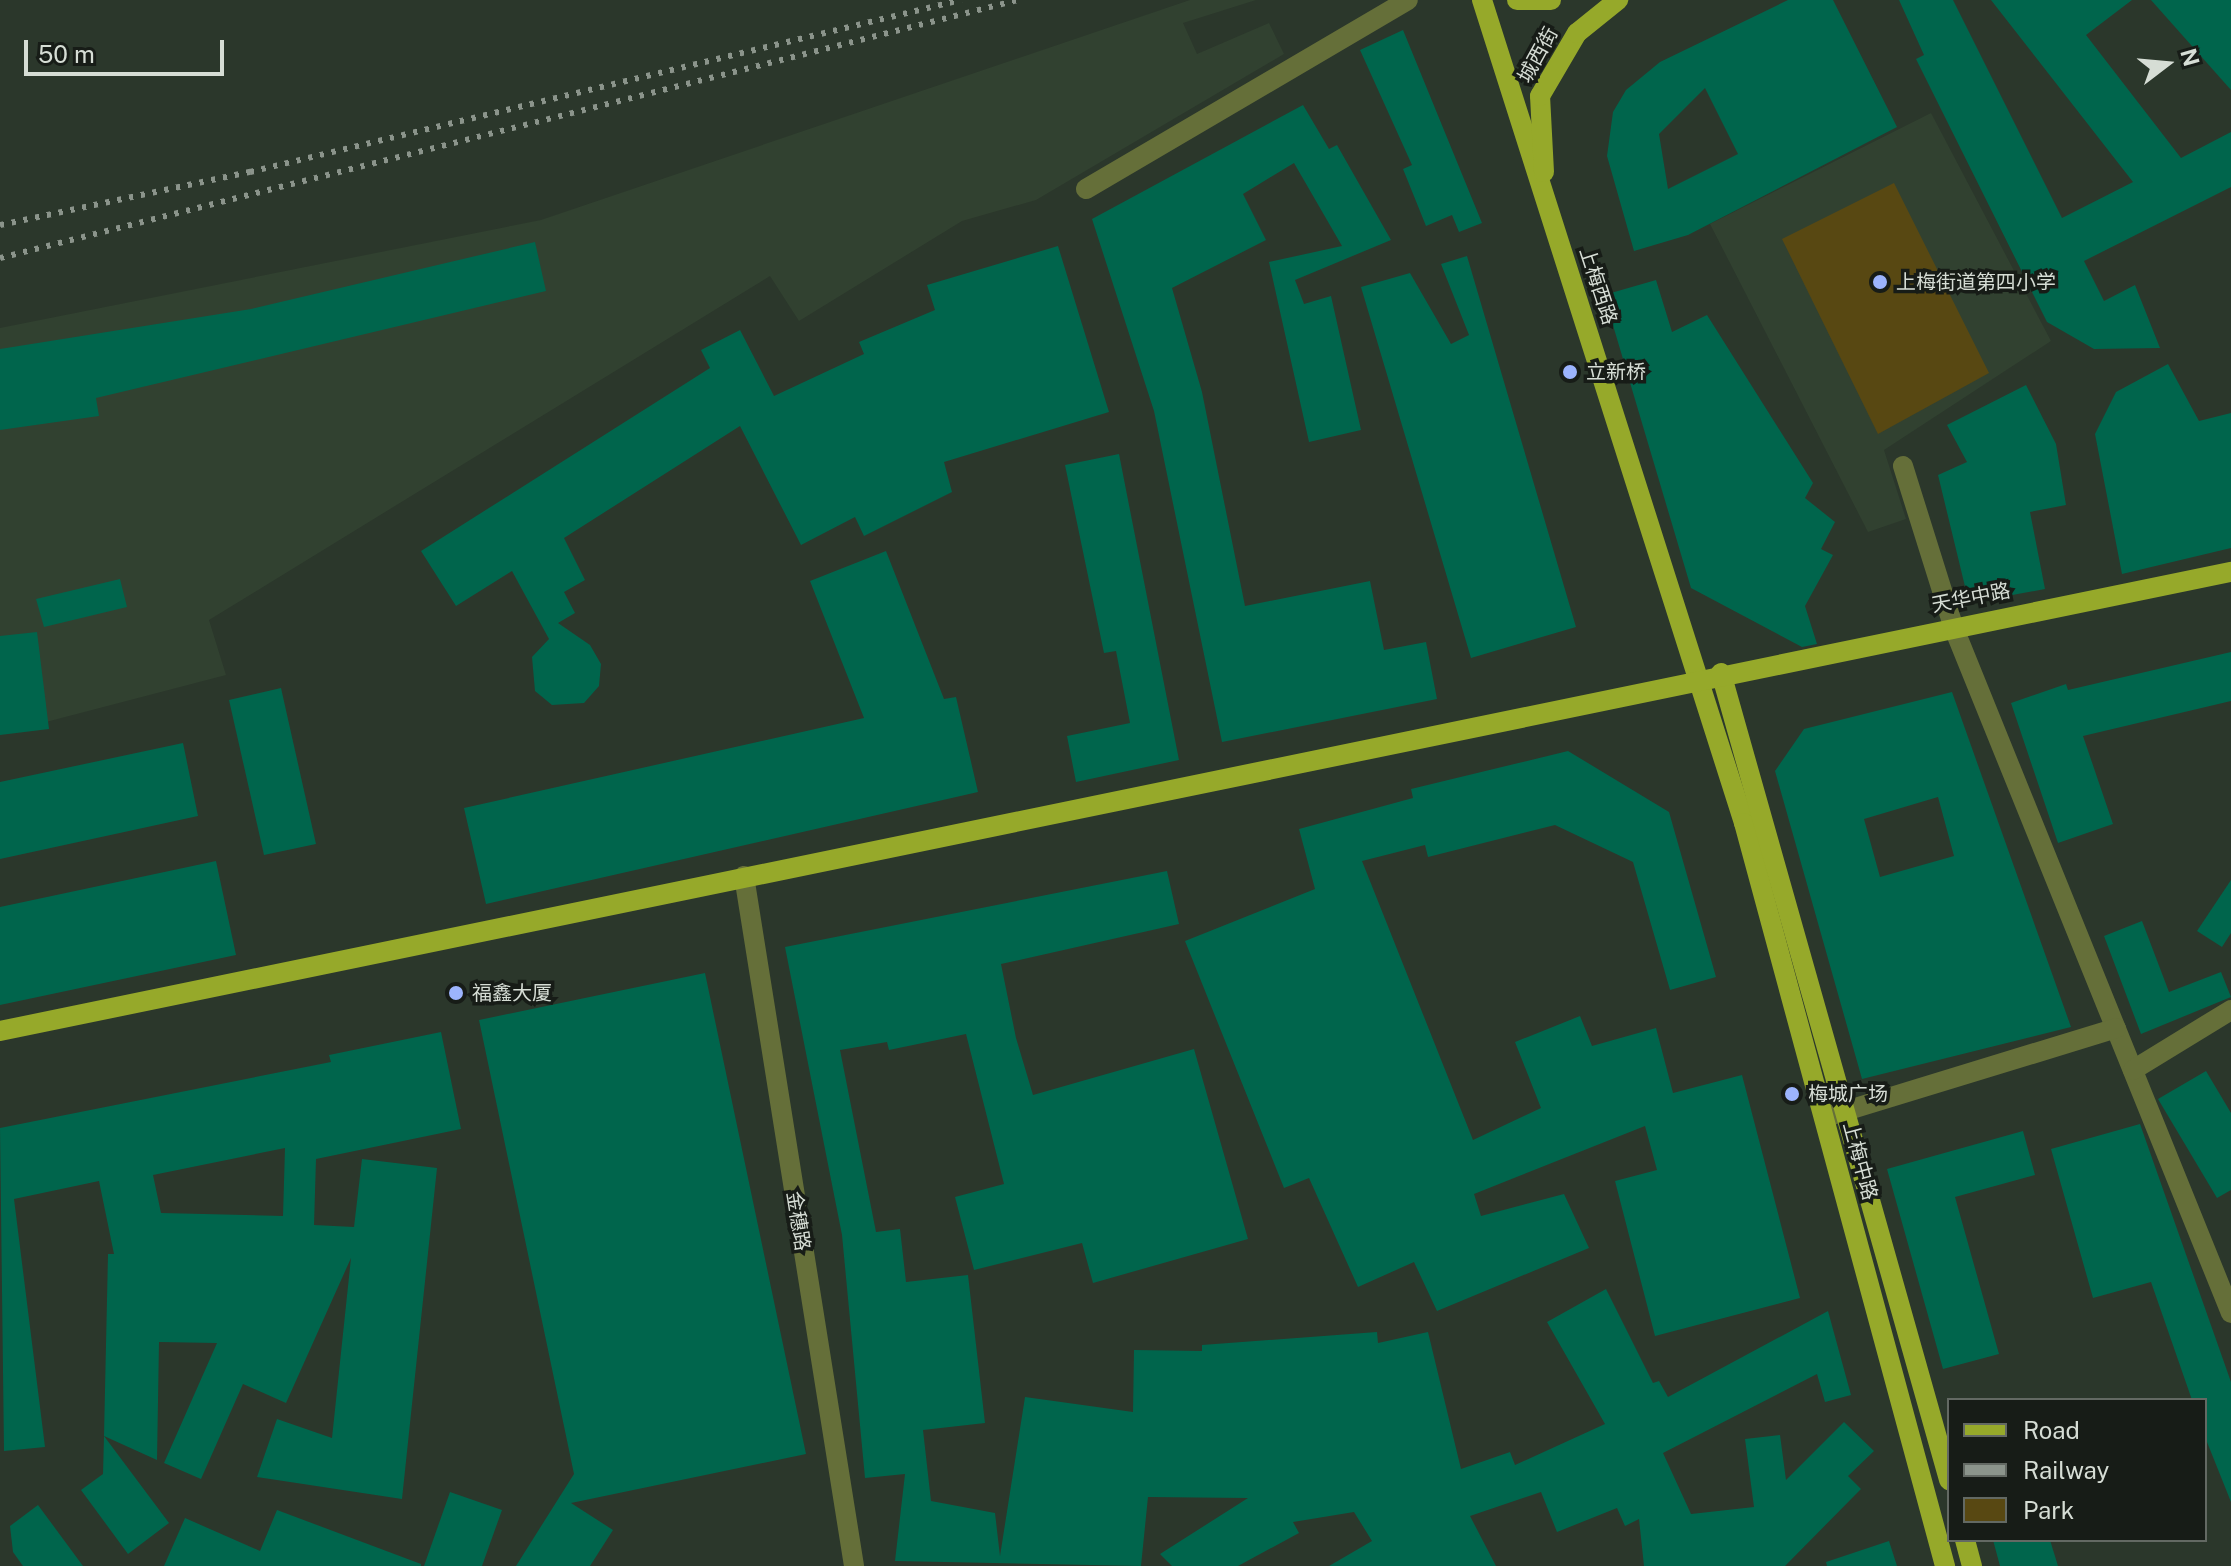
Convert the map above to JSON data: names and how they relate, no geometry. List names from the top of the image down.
{
  "streets": {
    "main road": [
      "城西街",
      "上梅西路",
      "天华中路",
      "上梅中路"
    ],
    "street": ["金穗路"]
  },
  "crossings": [
    ["城西街", "上梅西路"],
    ["上梅西路", "天华中路"],
    ["上梅西路", "上梅中路"],
    ["天华中路", "上梅中路"],
    ["天华中路", "金穗路"]
  ],
  "places": [
    "上梅街道第四小学",
    "立新桥",
    "福鑫大厦",
    "梅城广场"
  ],
  "legend": ["Road", "Railway", "Park"],
  "scale_bar": "50 m",
  "north": "right"
}
